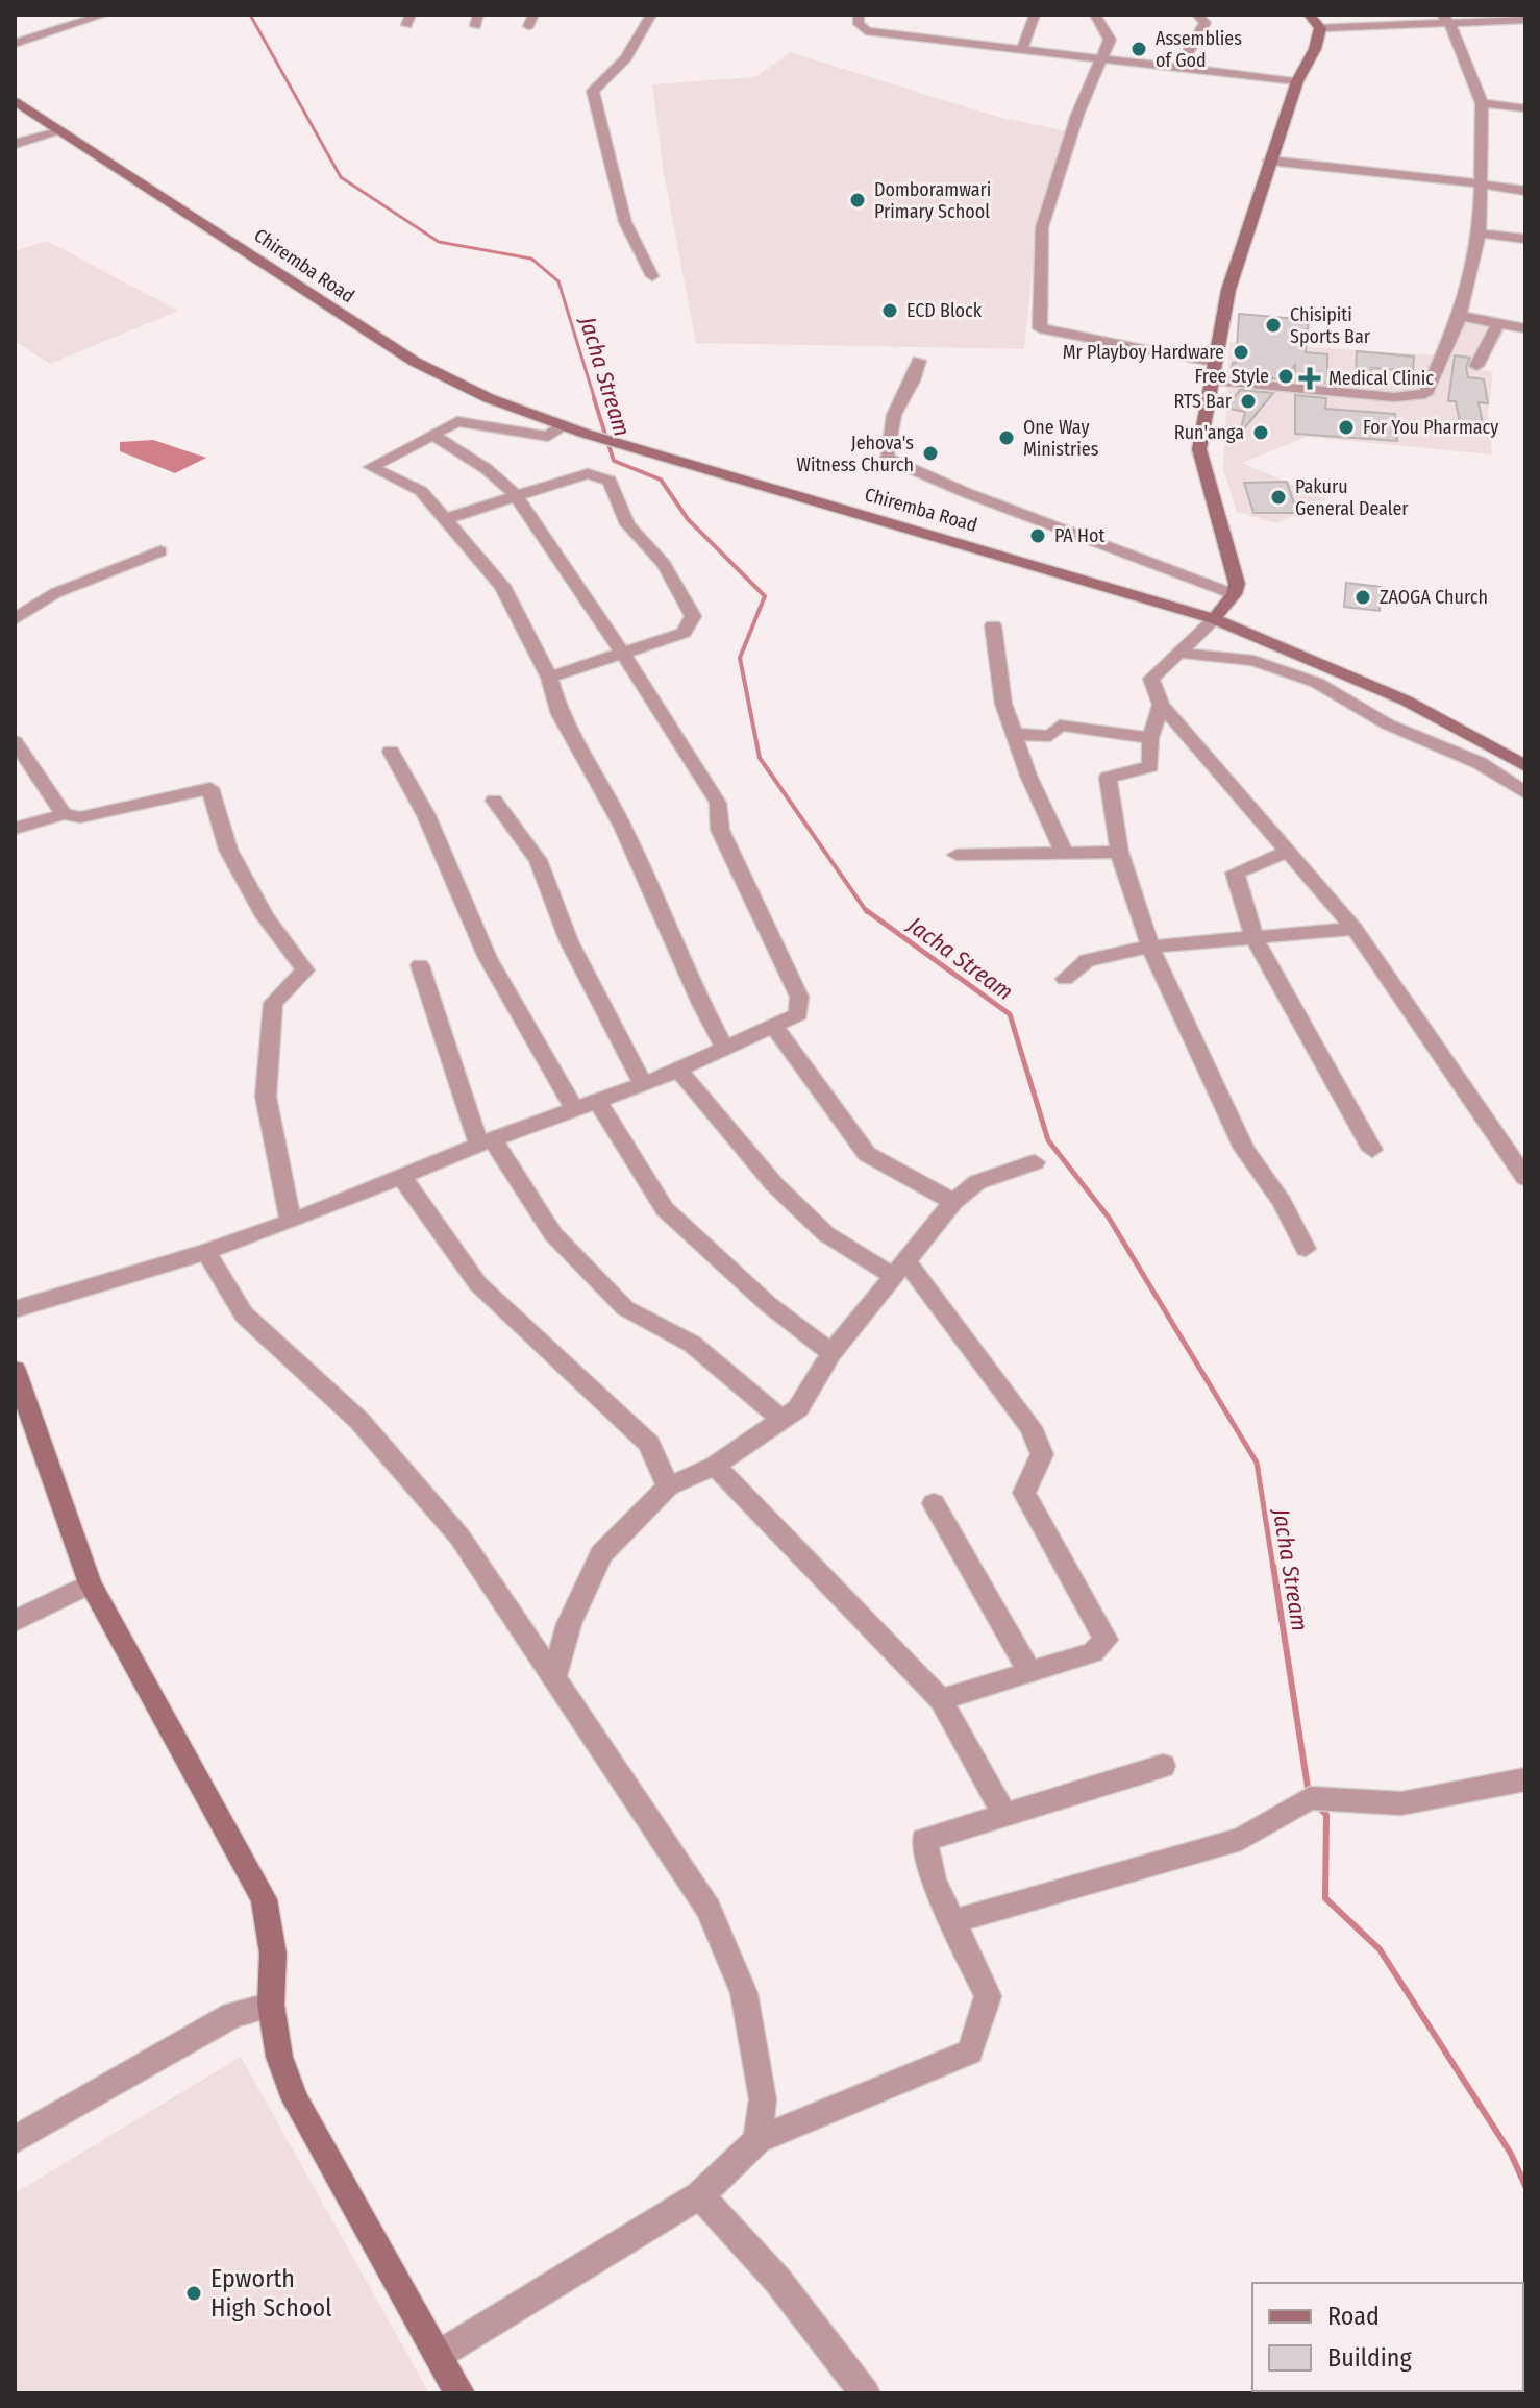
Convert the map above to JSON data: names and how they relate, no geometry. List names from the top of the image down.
{
  "streets": {
    "street": ["Chiremba Road"]
  },
  "water": ["Jacha Stream"],
  "places": {
    "other": [
      "Assemblies of God",
      "Domboramwari Primary School",
      "ECD Block",
      "Chisipiti Sports Bar",
      "Mr Playboy Hardware",
      "Free Style",
      "RTS Bar",
      "For You Pharmacy",
      "Run'anga",
      "One Way Ministries",
      "Jehova's Witness Church",
      "Pakuru General Dealer",
      "PA Hot",
      "ZAOGA Church",
      "Epworth High School"
    ],
    "health": ["Medical Clinic"]
  },
  "legend": ["Road", "Building"]
}
